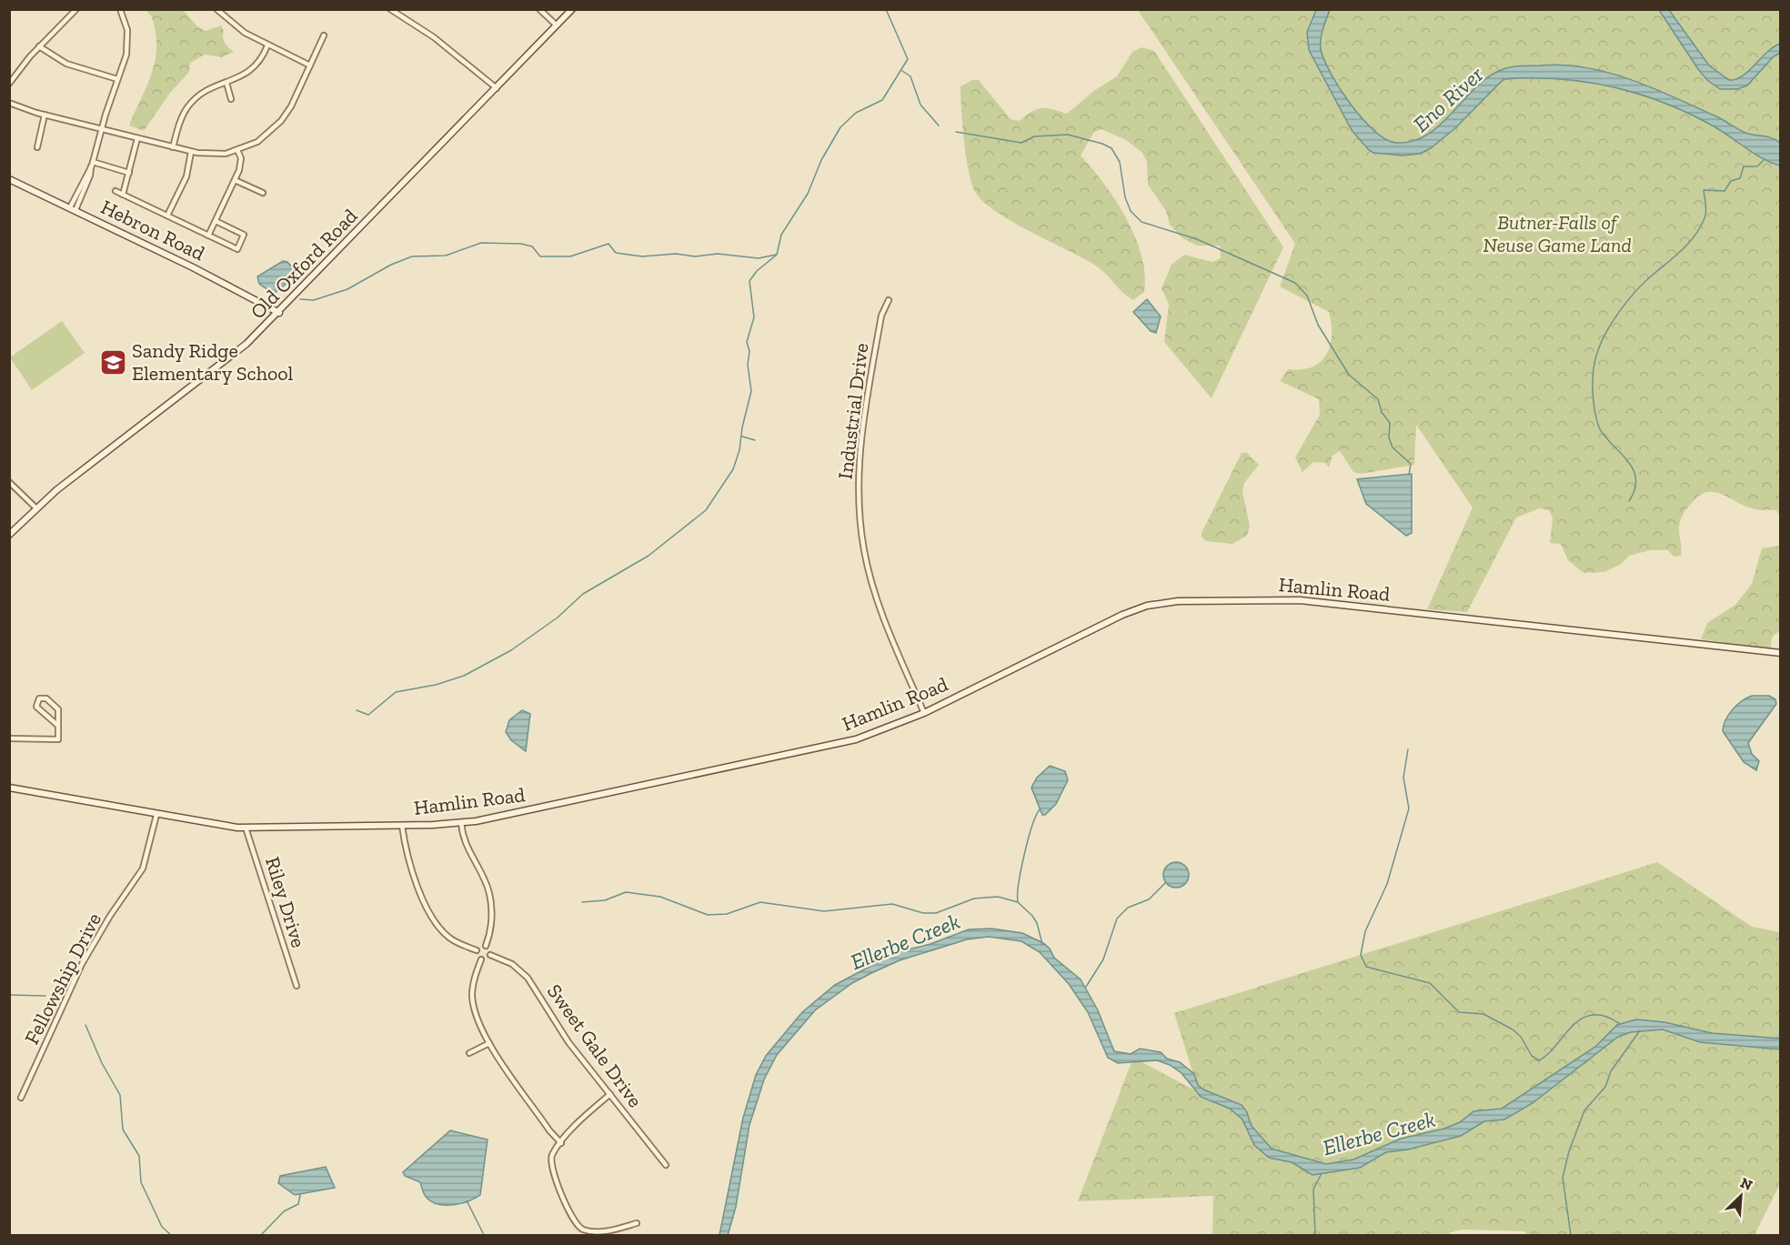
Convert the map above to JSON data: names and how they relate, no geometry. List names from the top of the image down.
{
  "streets": {
    "street": [
      "Hebron Road",
      "Old Oxford Road",
      "Industrial Drive",
      "Hamlin Road",
      "Riley Drive",
      "Fellowship Drive",
      "Sweet Gale Drive"
    ]
  },
  "crossings": [
    ["Hebron Road", "Old Oxford Road"],
    ["Industrial Drive", "Hamlin Road"],
    ["Hamlin Road", "Riley Drive"],
    ["Hamlin Road", "Fellowship Drive"]
  ],
  "water": ["Eno River", "Ellerbe Creek"],
  "parks": ["Butner-Falls of Neuse Game Land"],
  "places": {
    "school or university": ["Sandy Ridge Elementary School"]
  },
  "north": "top right"
}
